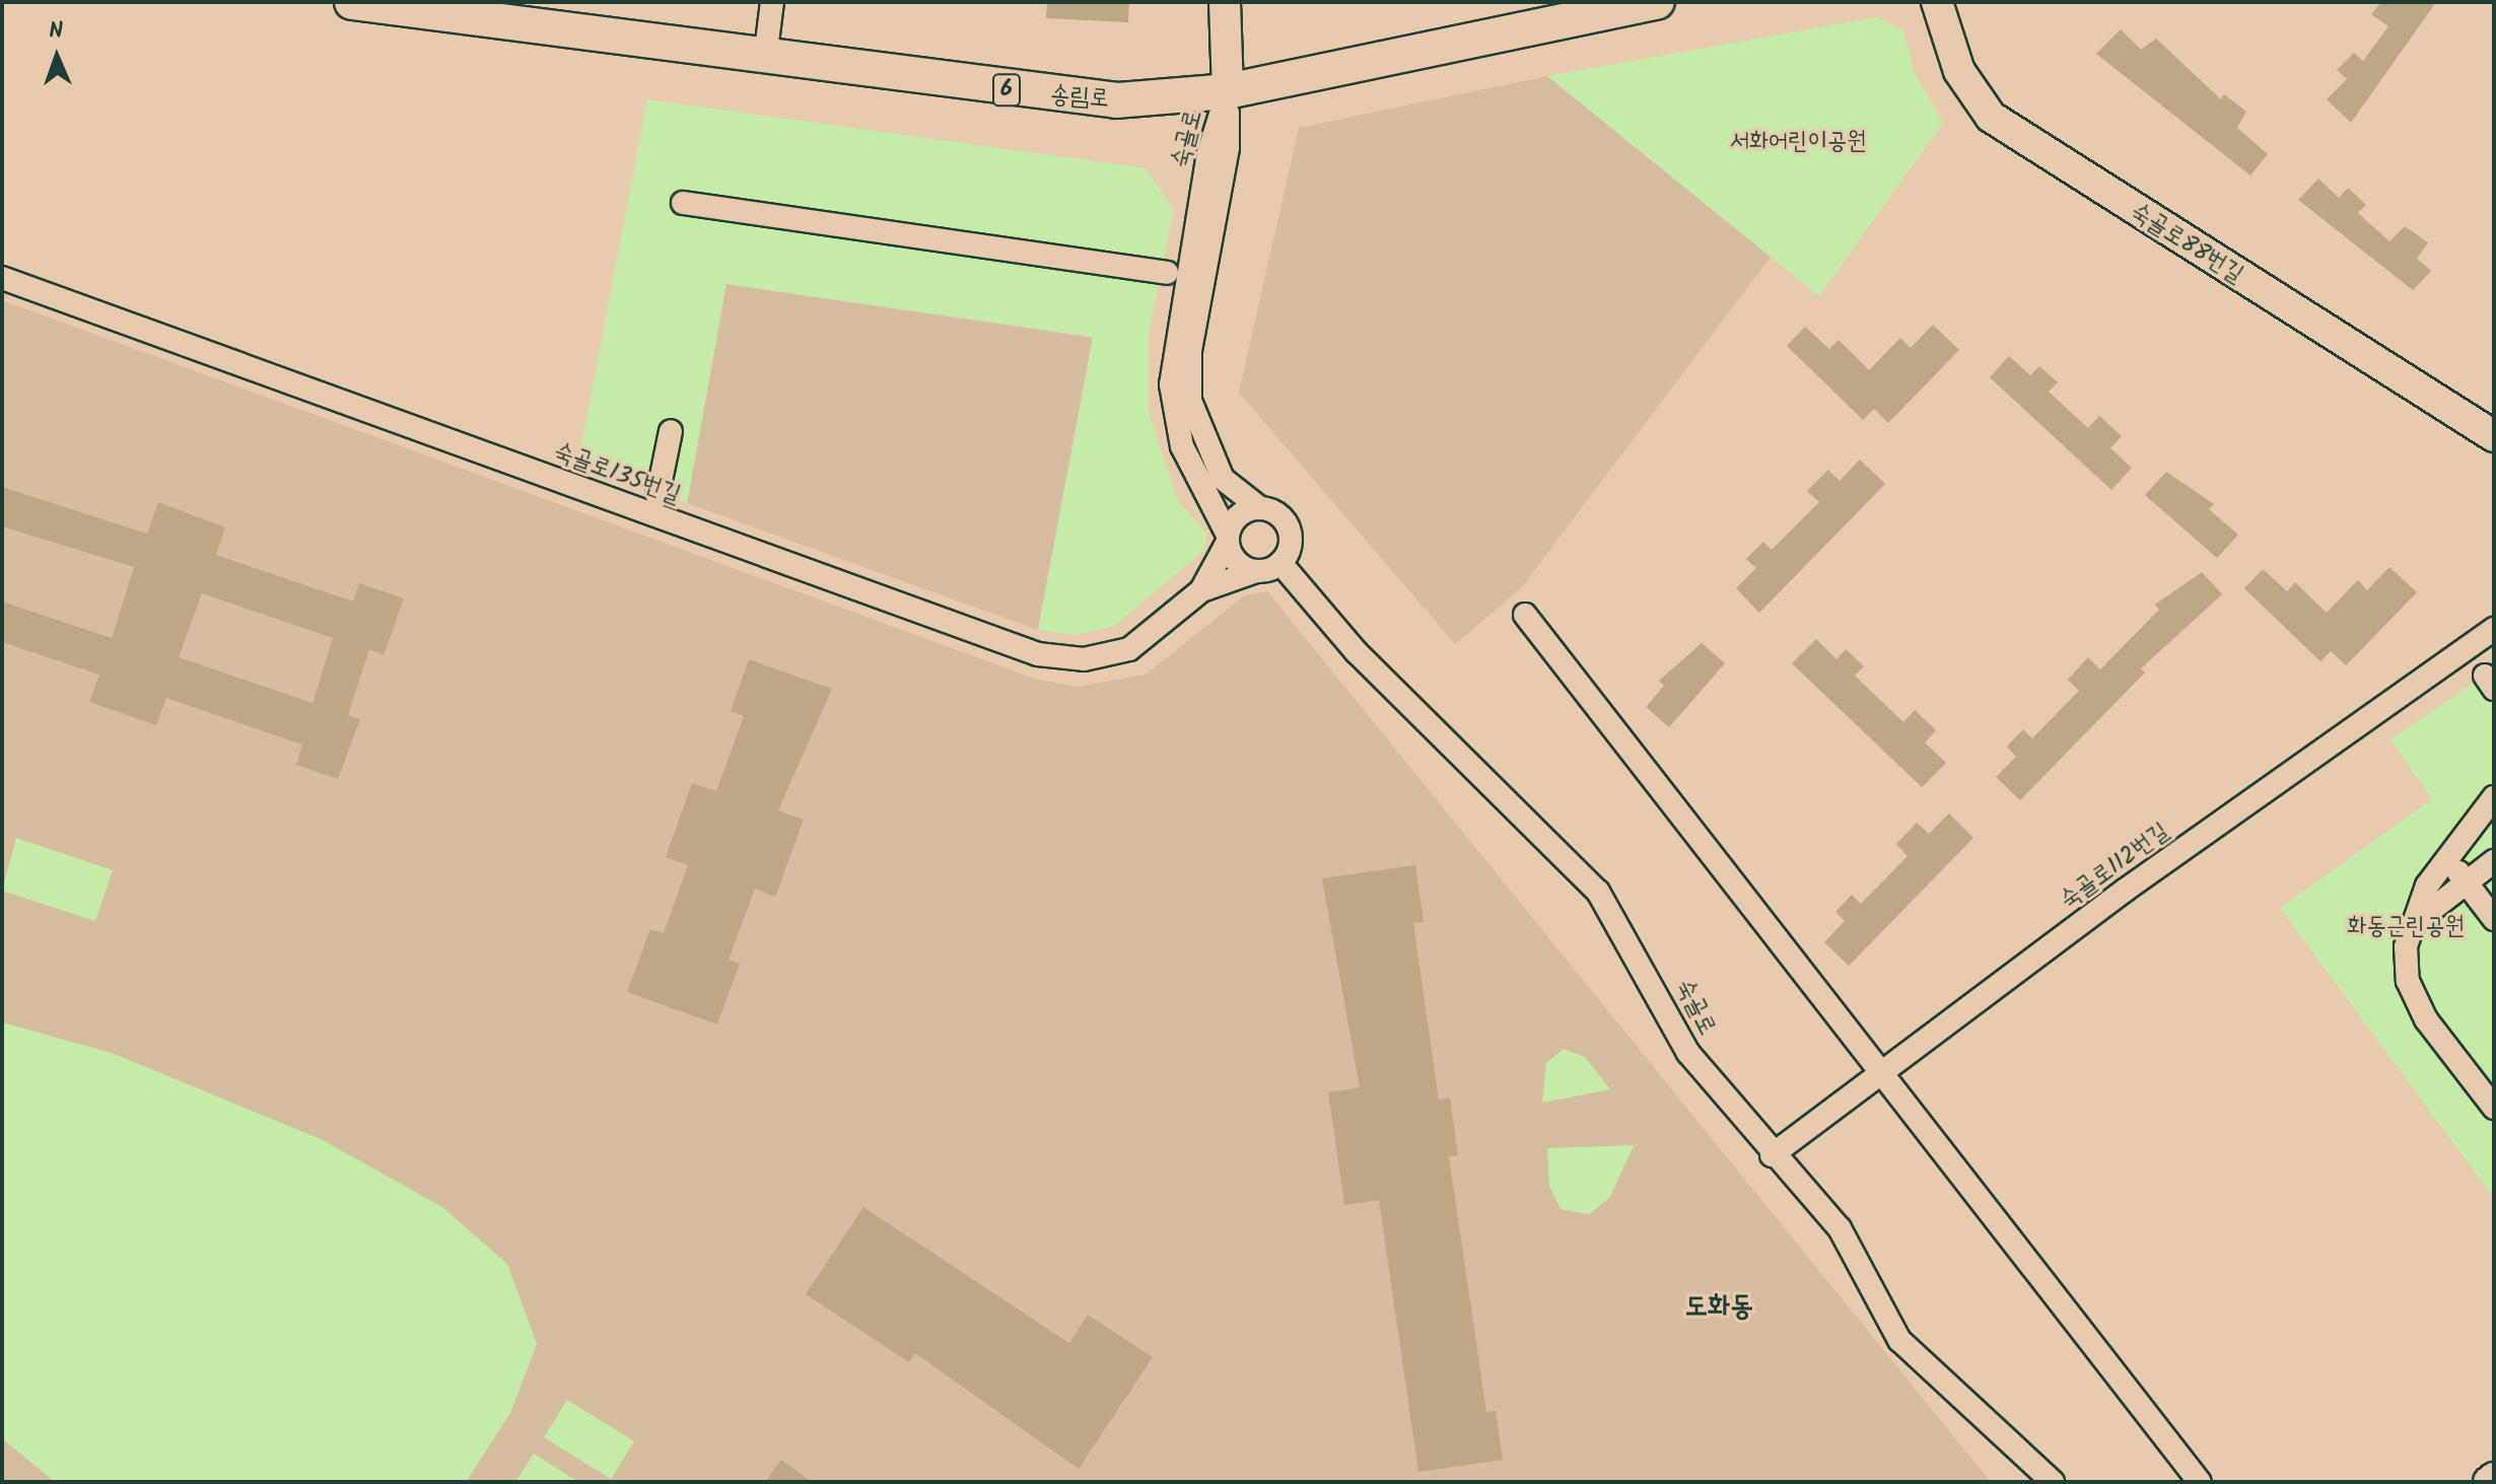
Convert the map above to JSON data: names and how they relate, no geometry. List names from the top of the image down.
{
  "streets": {
    "main road": ["6", "송림로"],
    "street": [
      "숙골로",
      "숙골로88번길",
      "숙골로135번길",
      "숙골로112번길"
    ]
  },
  "crossings": [
    ["송림로", "숙골로"],
    ["숙골로", "숙골로135번길"],
    ["숙골로", "숙골로112번길"]
  ],
  "districts": ["도화동"],
  "parks": ["서화어린이공원", "화동근린공원"],
  "north": "top"
}
